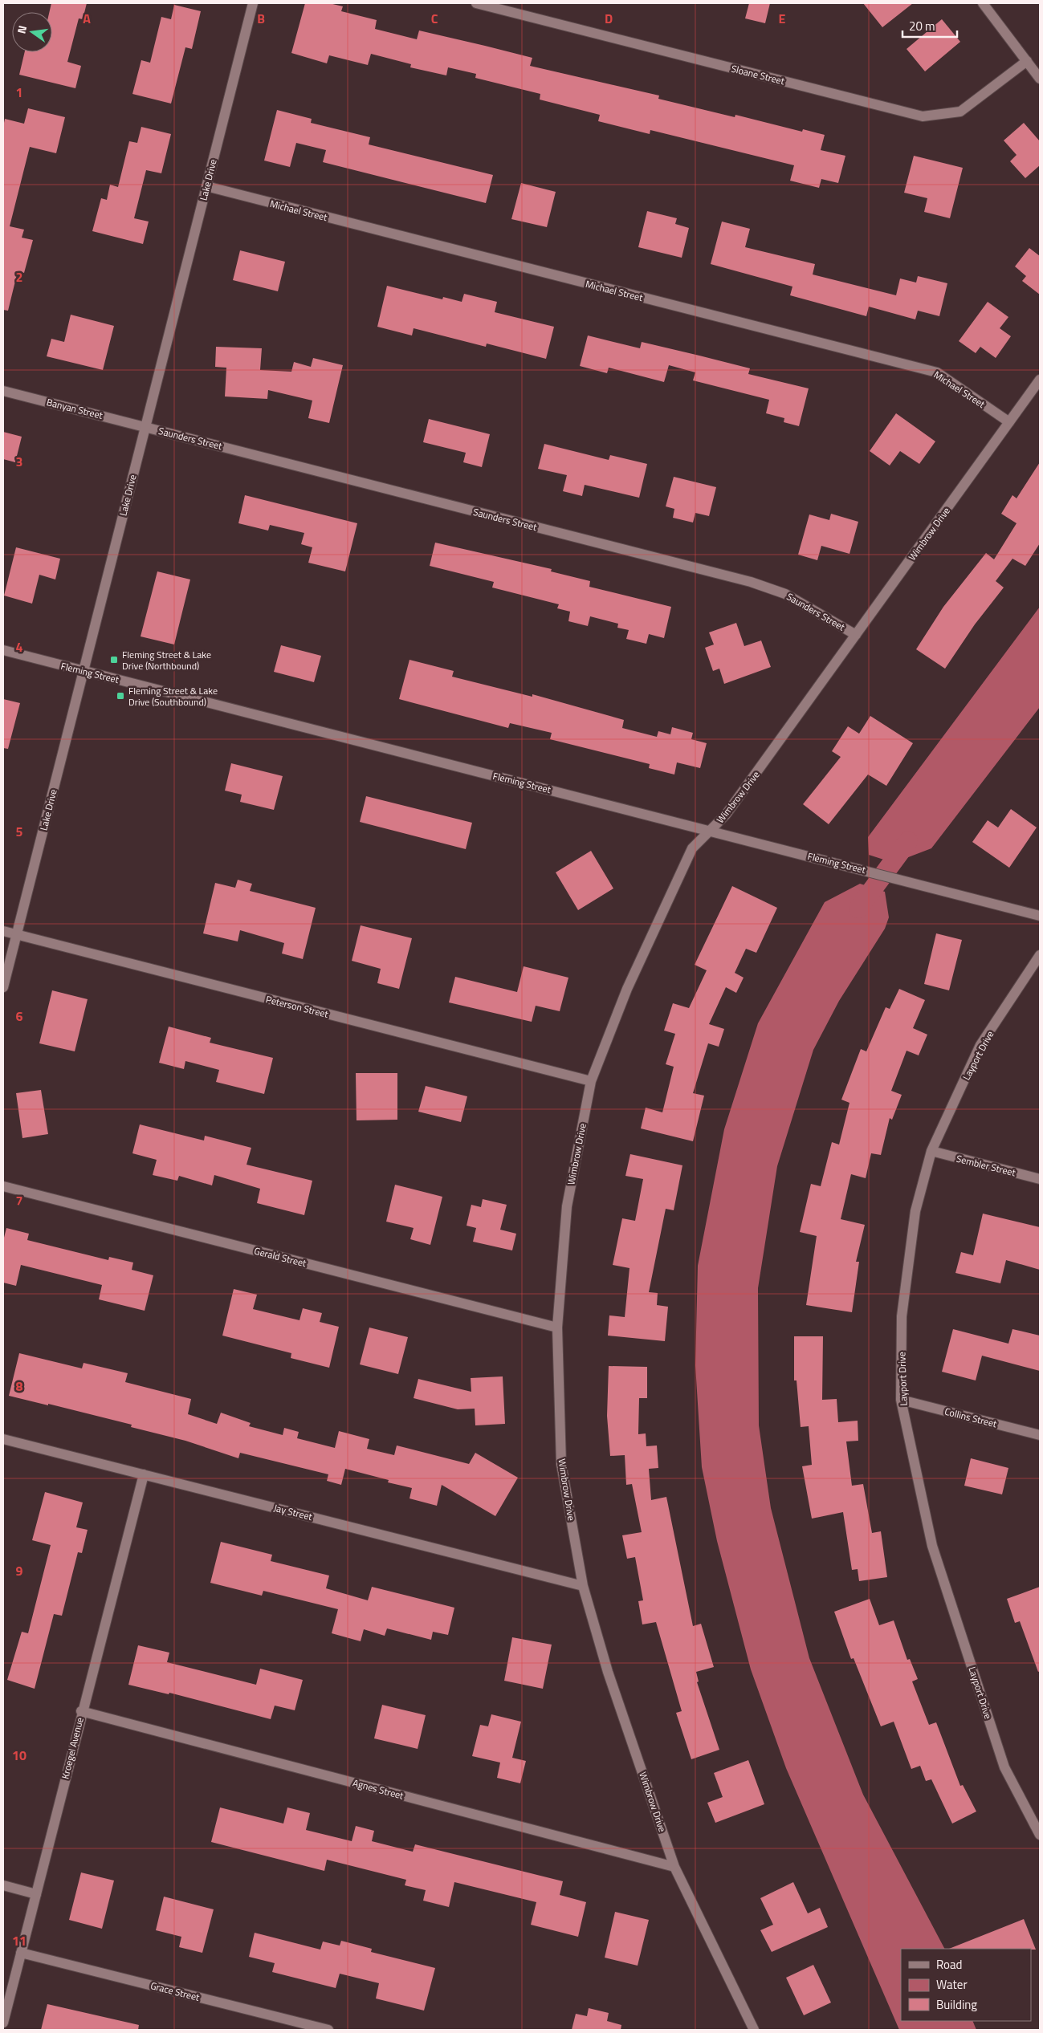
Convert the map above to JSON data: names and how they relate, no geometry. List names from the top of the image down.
{
  "streets": {
    "street": [
      "Sloane Street",
      "Lake Drive",
      "Michael Street",
      "Banyan Street",
      "Saunders Street",
      "Wimbrow Drive",
      "Fleming Street",
      "Peterson Street",
      "Layport Drive",
      "Sembler Street",
      "Gerald Street",
      "Collins Street",
      "Jay Street",
      "Kroegel Avenue",
      "Agnes Street",
      "Grace Street"
    ]
  },
  "crossings": [
    ["Lake Drive", "Michael Street"],
    ["Lake Drive", "Banyan Street"],
    ["Lake Drive", "Saunders Street"],
    ["Lake Drive", "Fleming Street"],
    ["Lake Drive", "Peterson Street"],
    ["Michael Street", "Wimbrow Drive"],
    ["Banyan Street", "Saunders Street"],
    ["Saunders Street", "Wimbrow Drive"],
    ["Wimbrow Drive", "Fleming Street"],
    ["Wimbrow Drive", "Peterson Street"],
    ["Wimbrow Drive", "Gerald Street"],
    ["Wimbrow Drive", "Jay Street"],
    ["Wimbrow Drive", "Agnes Street"],
    ["Layport Drive", "Sembler Street"],
    ["Layport Drive", "Collins Street"],
    ["Jay Street", "Kroegel Avenue"],
    ["Kroegel Avenue", "Agnes Street"],
    ["Kroegel Avenue", "Grace Street"]
  ],
  "places": {
    "transit": ["Fleming Street & Lake Drive (Northbound)", "Fleming Street & Lake Drive (Southbound)"]
  },
  "legend": ["Road", "Water", "Building"],
  "scale_bar": "20 m",
  "north": "left",
  "grid": {
    "columns": [
      "A",
      "B",
      "C",
      "D",
      "E"
    ],
    "rows": [
      "1",
      "2",
      "3",
      "4",
      "5",
      "6",
      "7",
      "8",
      "9",
      "10",
      "11"
    ]
  }
}
